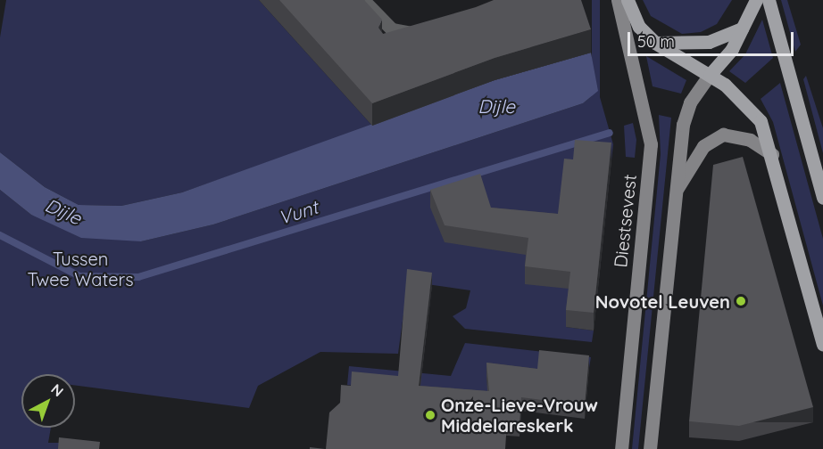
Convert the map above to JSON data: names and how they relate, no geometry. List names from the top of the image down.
{
  "streets": {
    "main road": ["Diestsevest"]
  },
  "water": ["Dijle", "Vunt"],
  "parks": ["Tussen Twee Waters"],
  "places": ["Novotel Leuven", "Onze-Lieve-Vrouw Middelareskerk"],
  "scale_bar": "50 m",
  "north": "top right"
}
